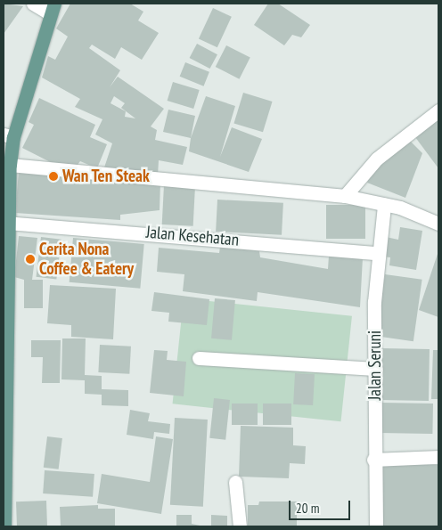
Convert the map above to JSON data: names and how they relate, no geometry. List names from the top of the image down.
{
  "streets": {
    "street": ["Jalan Kesehatan", "Jalan Seruni"]
  },
  "crossings": [
    ["Jalan Kesehatan", "Jalan Seruni"]
  ],
  "places": ["Wan Ten Steak", "Cerita Nona Coffee & Eatery"],
  "scale_bar": "20 m"
}
